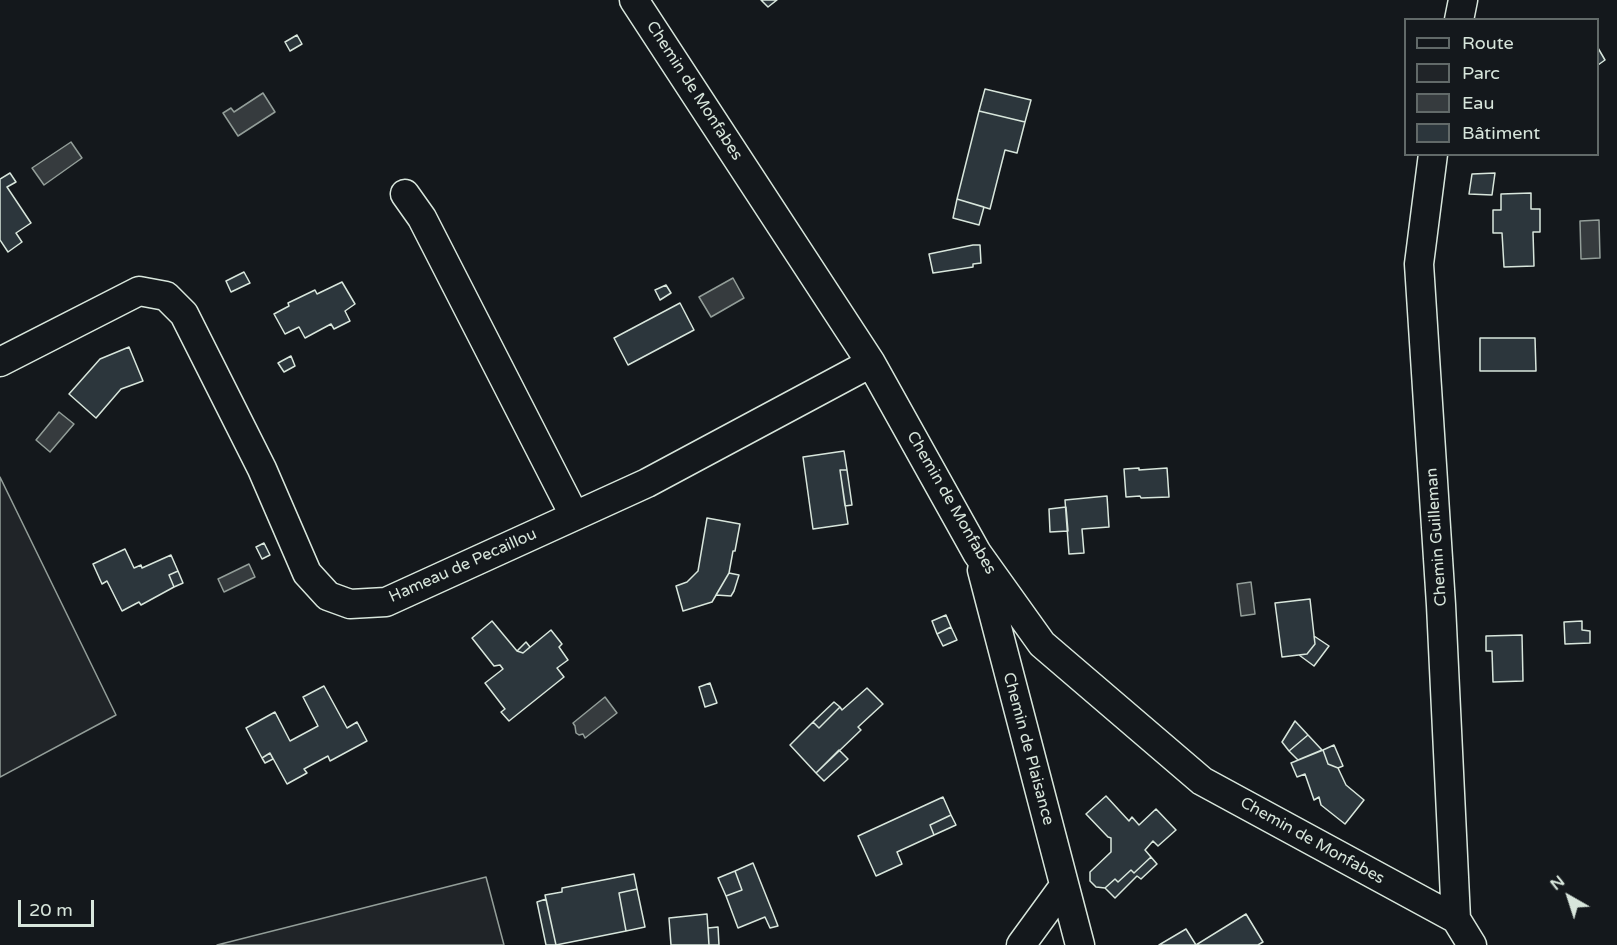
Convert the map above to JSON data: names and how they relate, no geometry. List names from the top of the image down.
{
  "streets": {
    "street": [
      "Chemin de Monfabes",
      "Chemin Guilleman",
      "Hameau de Pecaillou",
      "Chemin de Plaisance"
    ]
  },
  "crossings": [
    ["Chemin de Monfabes", "Chemin Guilleman"],
    ["Chemin de Monfabes", "Hameau de Pecaillou"],
    ["Chemin de Monfabes", "Chemin de Plaisance"]
  ],
  "legend": [
    "Route",
    "Parc",
    "Eau",
    "Bâtiment"
  ],
  "scale_bar": "20 m",
  "north": "top left"
}
